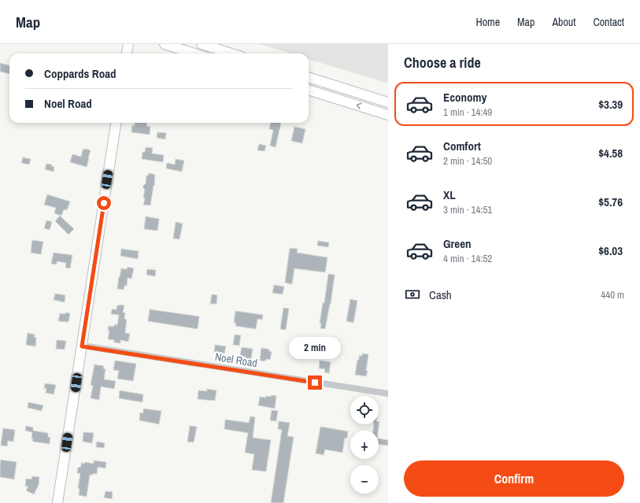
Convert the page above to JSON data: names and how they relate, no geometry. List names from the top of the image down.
{
  "streets": {
    "street": ["Noel Road"]
  },
  "page": {
    "header": "Map",
    "nav": [
      "Home",
      "Map",
      "About",
      "Contact"
    ],
    "heading": "Choose a ride",
    "banner": ["Coppards Road", "Noel Road"],
    "list": [
      {
        "name": "Economy",
        "note": "1 min · 14:49",
        "value": "$3.39"
      },
      {
        "name": "Comfort",
        "note": "2 min · 14:50",
        "value": "$4.58"
      },
      {
        "name": "XL",
        "note": "3 min · 14:51",
        "value": "$5.76"
      },
      {
        "name": "Green",
        "note": "4 min · 14:52",
        "value": "$6.03"
      }
    ],
    "pay": ["Cash", "440 m"],
    "bubble": "2 min",
    "map_buttons": ["+", "−"],
    "buttons": "Confirm"
  }
}
